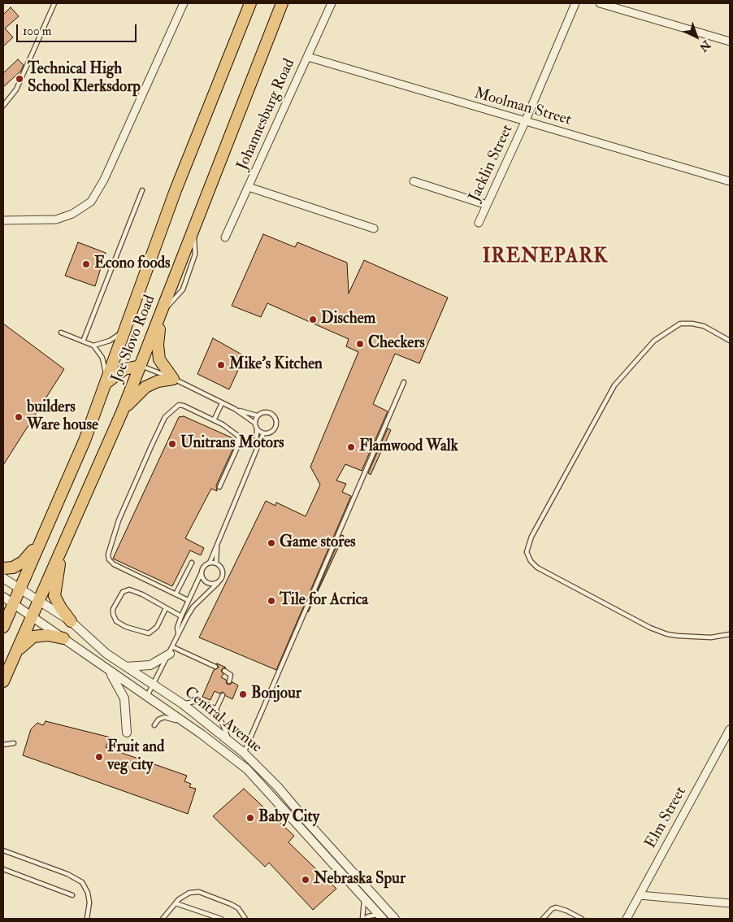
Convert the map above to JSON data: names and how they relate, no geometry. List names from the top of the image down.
{
  "streets": {
    "highway": ["Joe Slovo Road"],
    "street": [
      "Moolman Street",
      "Johannesburg Road",
      "Jacklin Street",
      "Central Avenue",
      "Elm Street"
    ]
  },
  "crossings": [
    ["Moolman Street", "Johannesburg Road"],
    ["Moolman Street", "Jacklin Street"],
    ["Joe Slovo Road", "Central Avenue"]
  ],
  "districts": ["IRENEPARK"],
  "places": [
    "Technical High School Klerksdorp",
    "Econo foods",
    "Dischem",
    "Checkers",
    "Mike's Kitchen",
    "builders Ware house",
    "Unitrans Motors",
    "Flamwood Walk",
    "Game stores",
    "Tile for Acrica",
    "Bonjour",
    "Fruit and veg city",
    "Baby City",
    "Nebraska Spur"
  ],
  "scale_bar": "100 m",
  "north": "bottom right"
}
